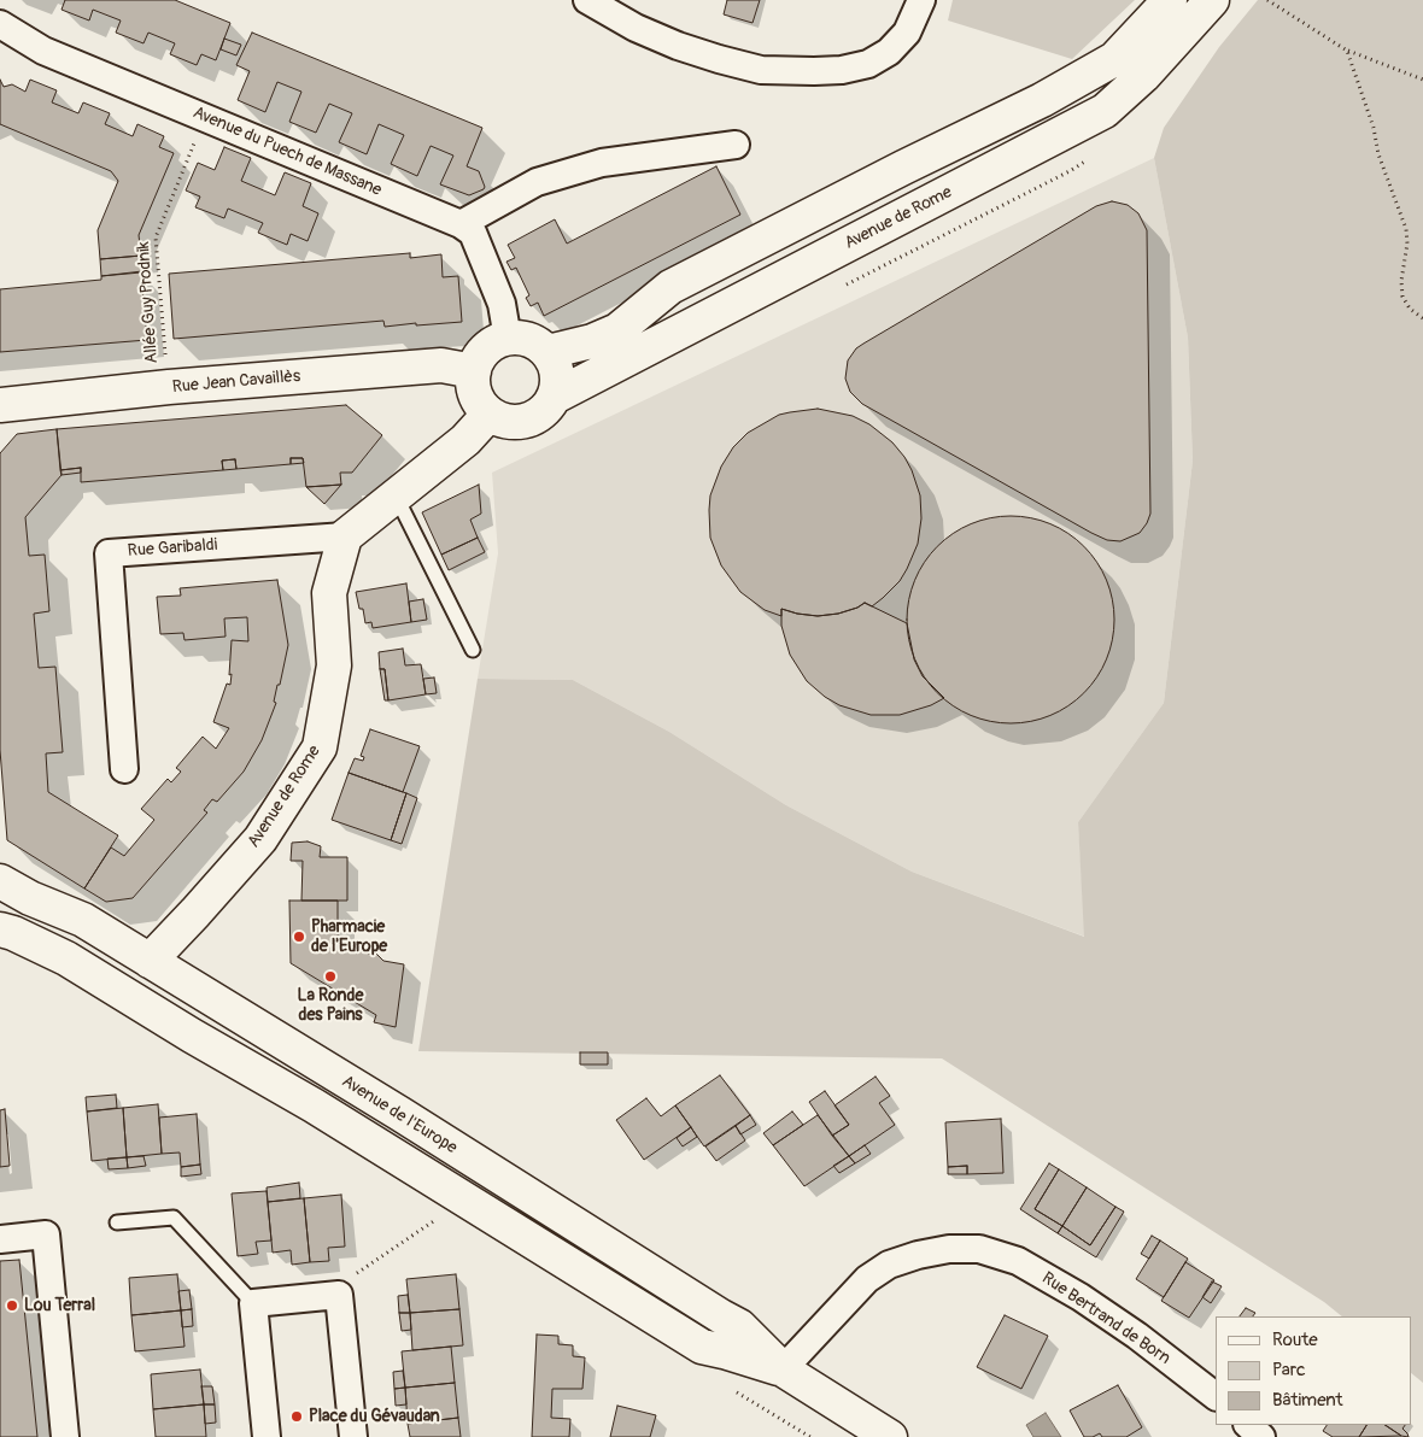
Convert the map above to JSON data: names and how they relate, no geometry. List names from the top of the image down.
{
  "streets": {
    "main road": ["Avenue de Rome", "Rue Jean Cavaillès", "Avenue de l'Europe"],
    "street": ["Avenue du Puech de Massane", "Rue Garibaldi", "Rue Bertrand de Born"],
    "path": ["Allée Guy Prodnik"]
  },
  "crossings": [
    ["Avenue du Puech de Massane", "Avenue de Rome"],
    ["Avenue du Puech de Massane", "Allée Guy Prodnik"],
    ["Avenue du Puech de Massane", "Rue Jean Cavaillès"],
    ["Avenue de Rome", "Rue Jean Cavaillès"],
    ["Avenue de Rome", "Rue Garibaldi"],
    ["Avenue de Rome", "Avenue de l'Europe"],
    ["Allée Guy Prodnik", "Rue Jean Cavaillès"],
    ["Avenue de l'Europe", "Rue Bertrand de Born"]
  ],
  "places": [
    "Pharmacie de l'Europe",
    "La Ronde des Pains",
    "Lou Terral",
    "Place du Gévaudan"
  ],
  "legend": ["Route", "Parc", "Bâtiment"]
}
